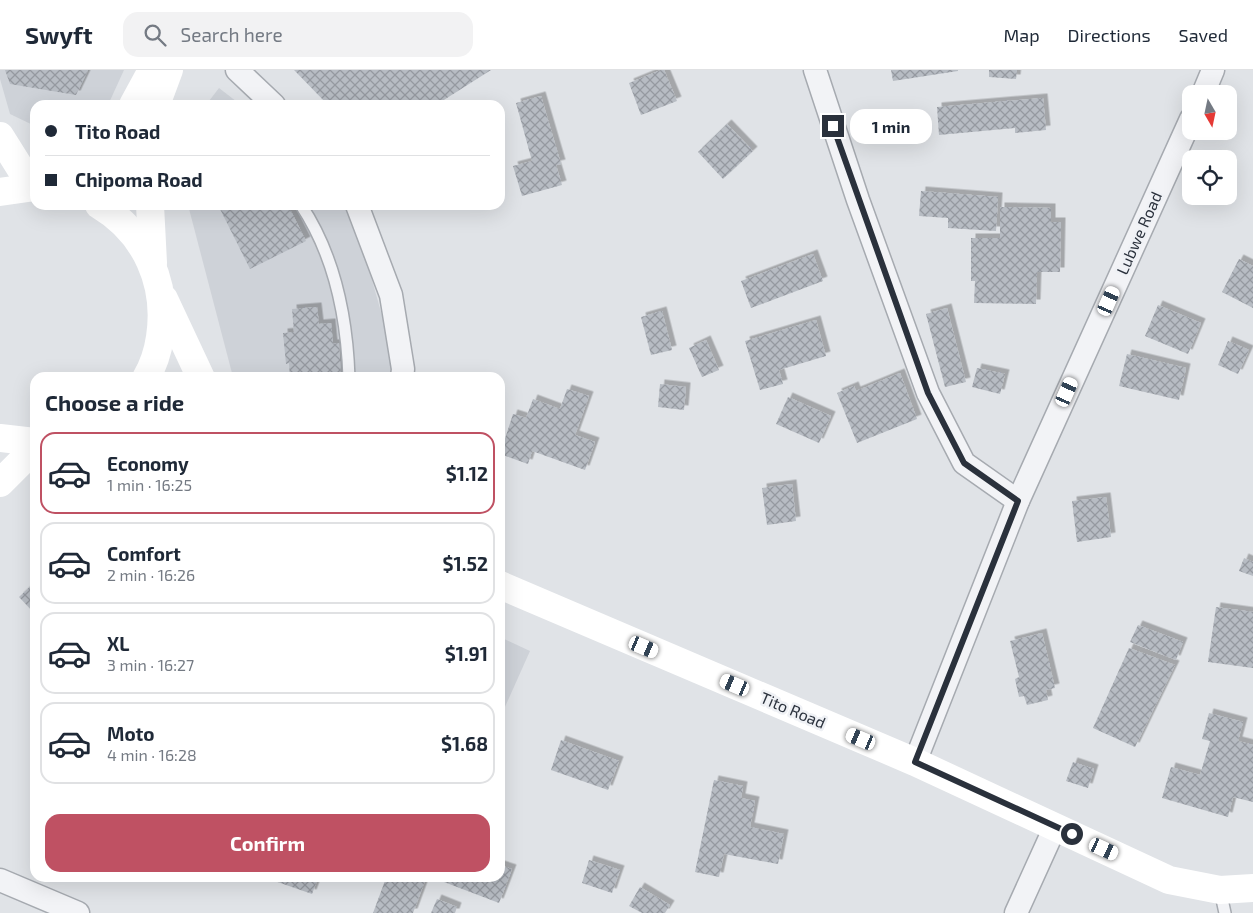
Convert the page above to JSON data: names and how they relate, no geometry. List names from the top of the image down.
{
  "streets": {
    "main road": ["Tito Road"],
    "street": ["Lubwe Road"]
  },
  "crossings": [
    ["Lubwe Road", "Tito Road"]
  ],
  "north": "bottom",
  "page": {
    "header": "Swyft",
    "search": "Search here",
    "nav": ["Map", "Directions", "Saved"],
    "banner": ["Tito Road", "Chipoma Road"],
    "bubble": "1 min",
    "heading": "Choose a ride",
    "list": [
      {
        "name": "Economy",
        "note": "1 min · 16:25",
        "value": "$1.12"
      },
      {
        "name": "Comfort",
        "note": "2 min · 16:26",
        "value": "$1.52"
      },
      {
        "name": "XL",
        "note": "3 min · 16:27",
        "value": "$1.91"
      },
      {
        "name": "Moto",
        "note": "4 min · 16:28",
        "value": "$1.68"
      }
    ],
    "buttons": "Confirm"
  }
}
